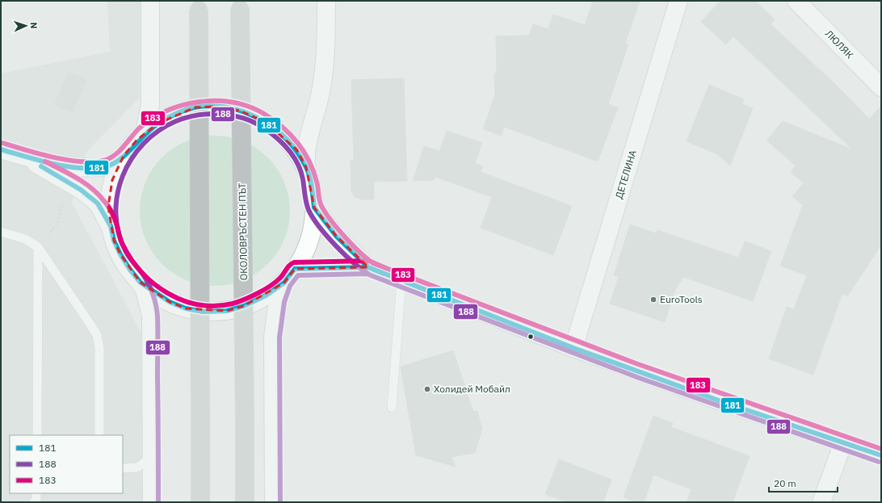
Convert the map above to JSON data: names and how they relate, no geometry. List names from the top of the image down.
{
  "streets": {
    "highway": ["ОКОЛОВРЪСТЕН ПЪТ"],
    "main road": ["ЛЮЛЯК", "ДЕТЕЛИНА"]
  },
  "places": ["EuroTools", "Холидей Мобайл"],
  "lines": ["transit line 183", "transit line 181", "transit line 188"],
  "legend": ["181", "188", "183"],
  "scale_bar": "20 m",
  "north": "right"
}
